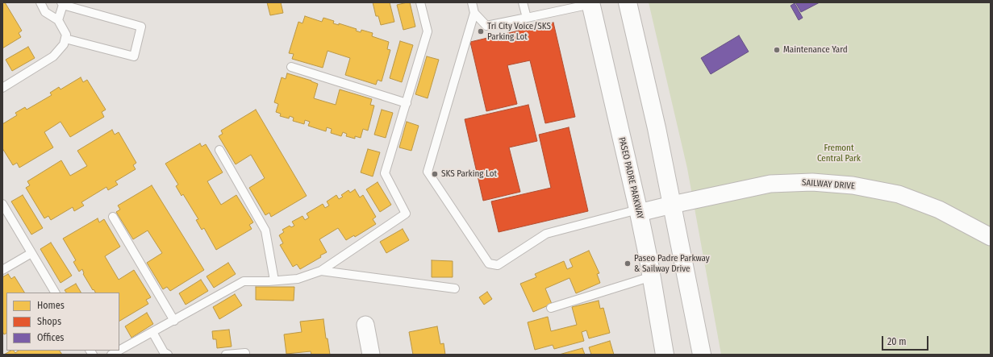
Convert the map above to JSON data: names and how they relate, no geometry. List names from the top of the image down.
{
  "streets": {
    "main road": ["PASEO PADRE PARKWAY"],
    "street": ["SAILWAY DRIVE"]
  },
  "crossings": [
    ["PASEO PADRE PARKWAY", "SAILWAY DRIVE"]
  ],
  "parks": ["Fremont Central Park"],
  "places": [
    "Tri City Voice/SKS Parking Lot",
    "Maintenance Yard",
    "SKS Parking Lot",
    "Paseo Padre Parkway & Sailway Drive"
  ],
  "legend": ["Homes", "Shops", "Offices"],
  "scale_bar": "20 m"
}
